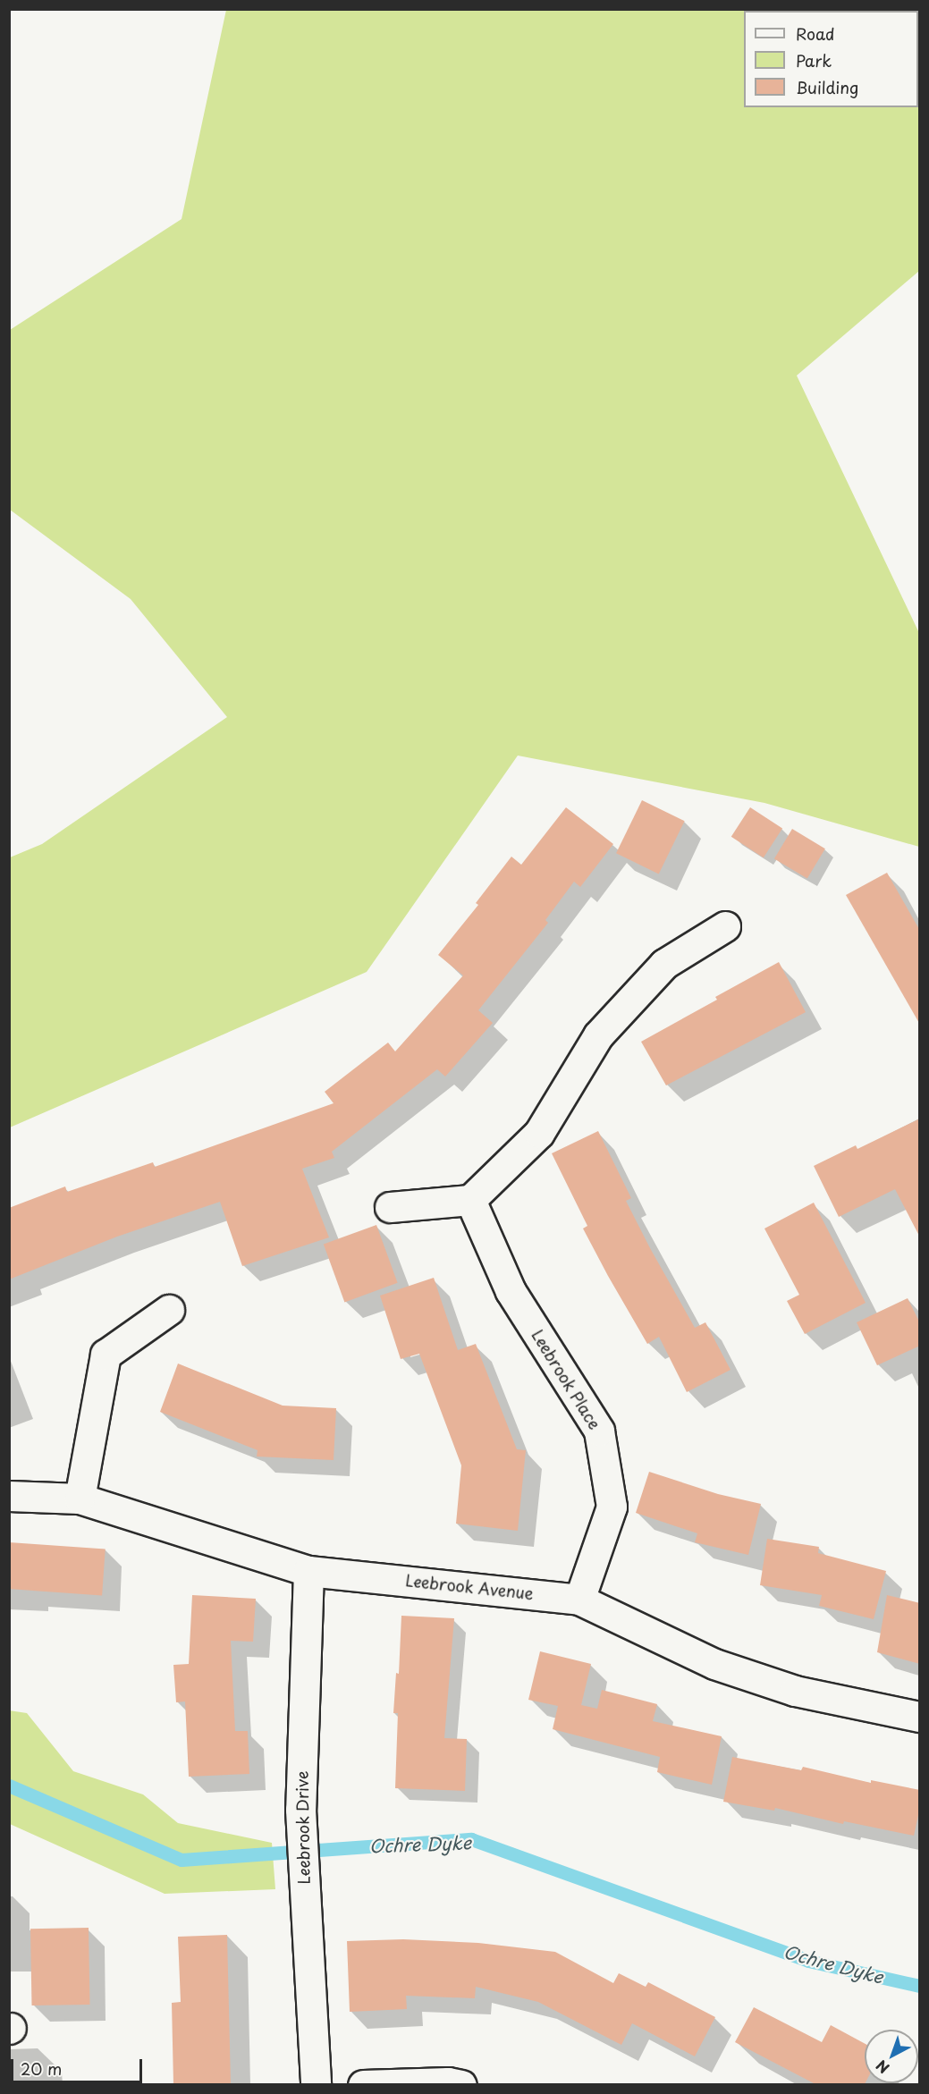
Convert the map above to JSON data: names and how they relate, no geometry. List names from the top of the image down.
{
  "streets": {
    "street": ["Leebrook Place", "Leebrook Avenue", "Leebrook Drive"]
  },
  "crossings": [
    ["Leebrook Place", "Leebrook Avenue"],
    ["Leebrook Avenue", "Leebrook Drive"]
  ],
  "water": ["Ochre Dyke"],
  "legend": ["Road", "Park", "Building"],
  "scale_bar": "20 m",
  "north": "bottom left"
}
